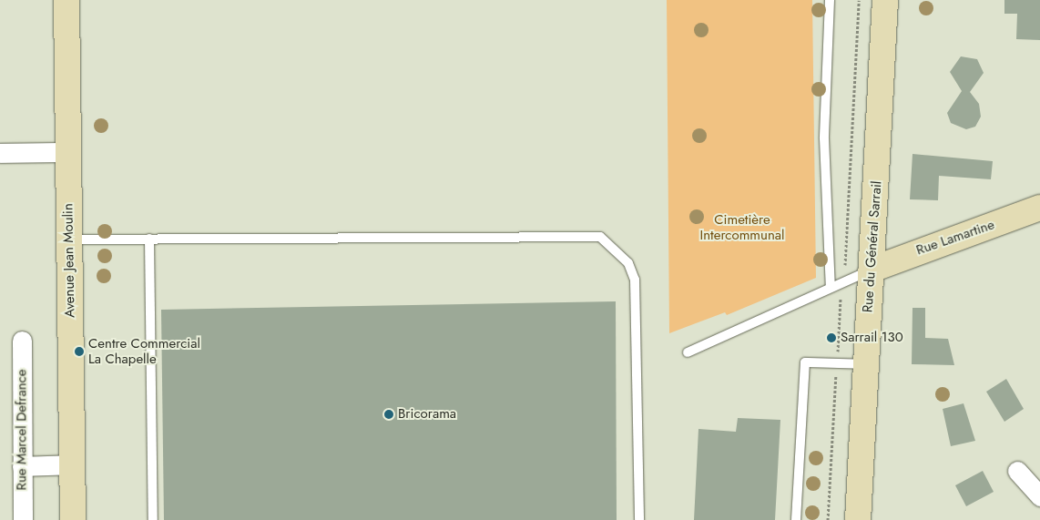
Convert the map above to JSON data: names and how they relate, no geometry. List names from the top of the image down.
{
  "streets": {
    "street": [
      "Rue Lamartine",
      "Rue du Général Sarrail",
      "Avenue Jean Moulin",
      "Rue Marcel Defrance"
    ]
  },
  "crossings": [
    ["Rue Lamartine", "Rue du Général Sarrail"]
  ],
  "parks": ["Cimetière Intercommunal"],
  "places": ["Sarrail 130", "Centre Commercial La Chapelle", "Bricorama"]
}
